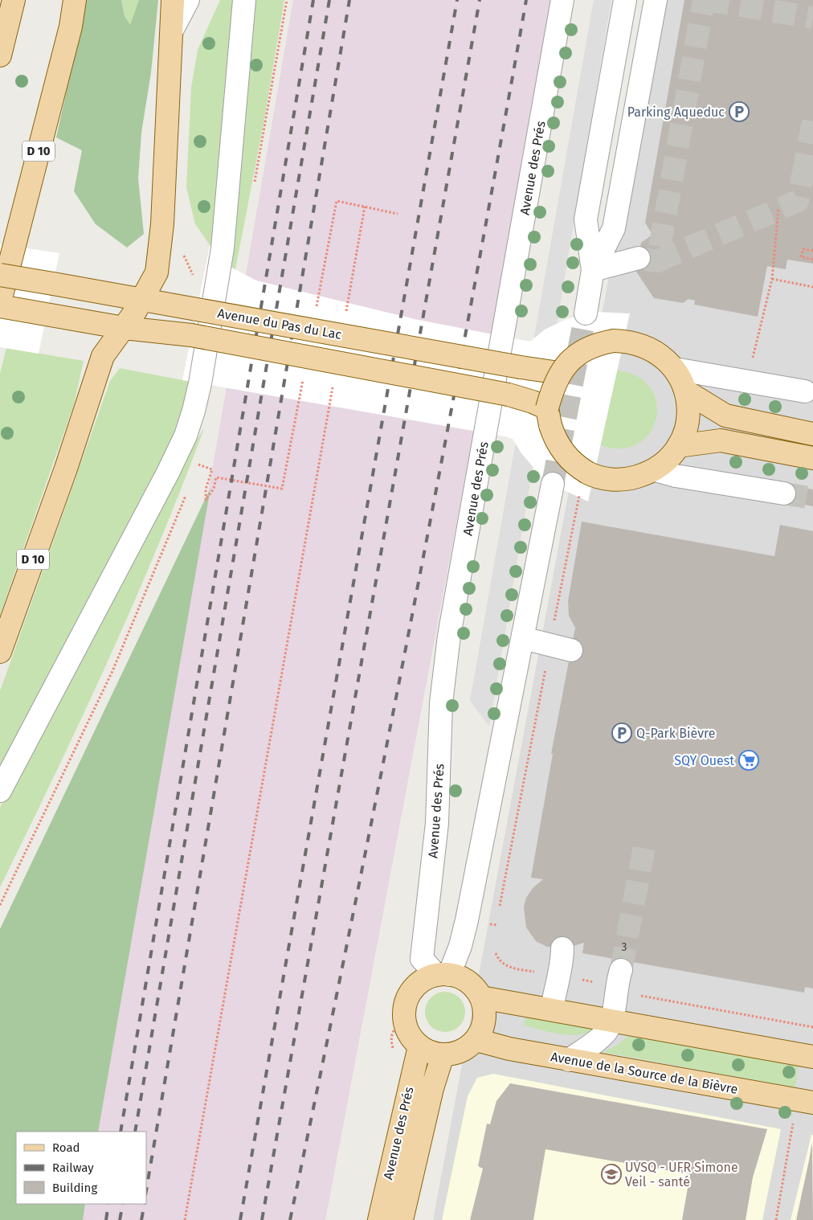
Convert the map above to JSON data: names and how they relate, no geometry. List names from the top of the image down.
{
  "streets": {
    "main road": [
      "D 10",
      "Avenue des Prés",
      "Avenue du Pas du Lac",
      "Avenue de la Source de la Bièvre"
    ]
  },
  "crossings": [
    ["D 10", "Avenue du Pas du Lac"],
    ["Avenue des Prés", "Avenue de la Source de la Bièvre"]
  ],
  "places": {
    "parking": ["Parking Aqueduc", "Q-Park Bièvre"],
    "supermarket": ["SQY Ouest"],
    "school or university": ["UVSQ - UFR Simone Veil - santé"]
  },
  "house_numbers": ["3"],
  "legend": ["Road", "Railway", "Building"]
}
